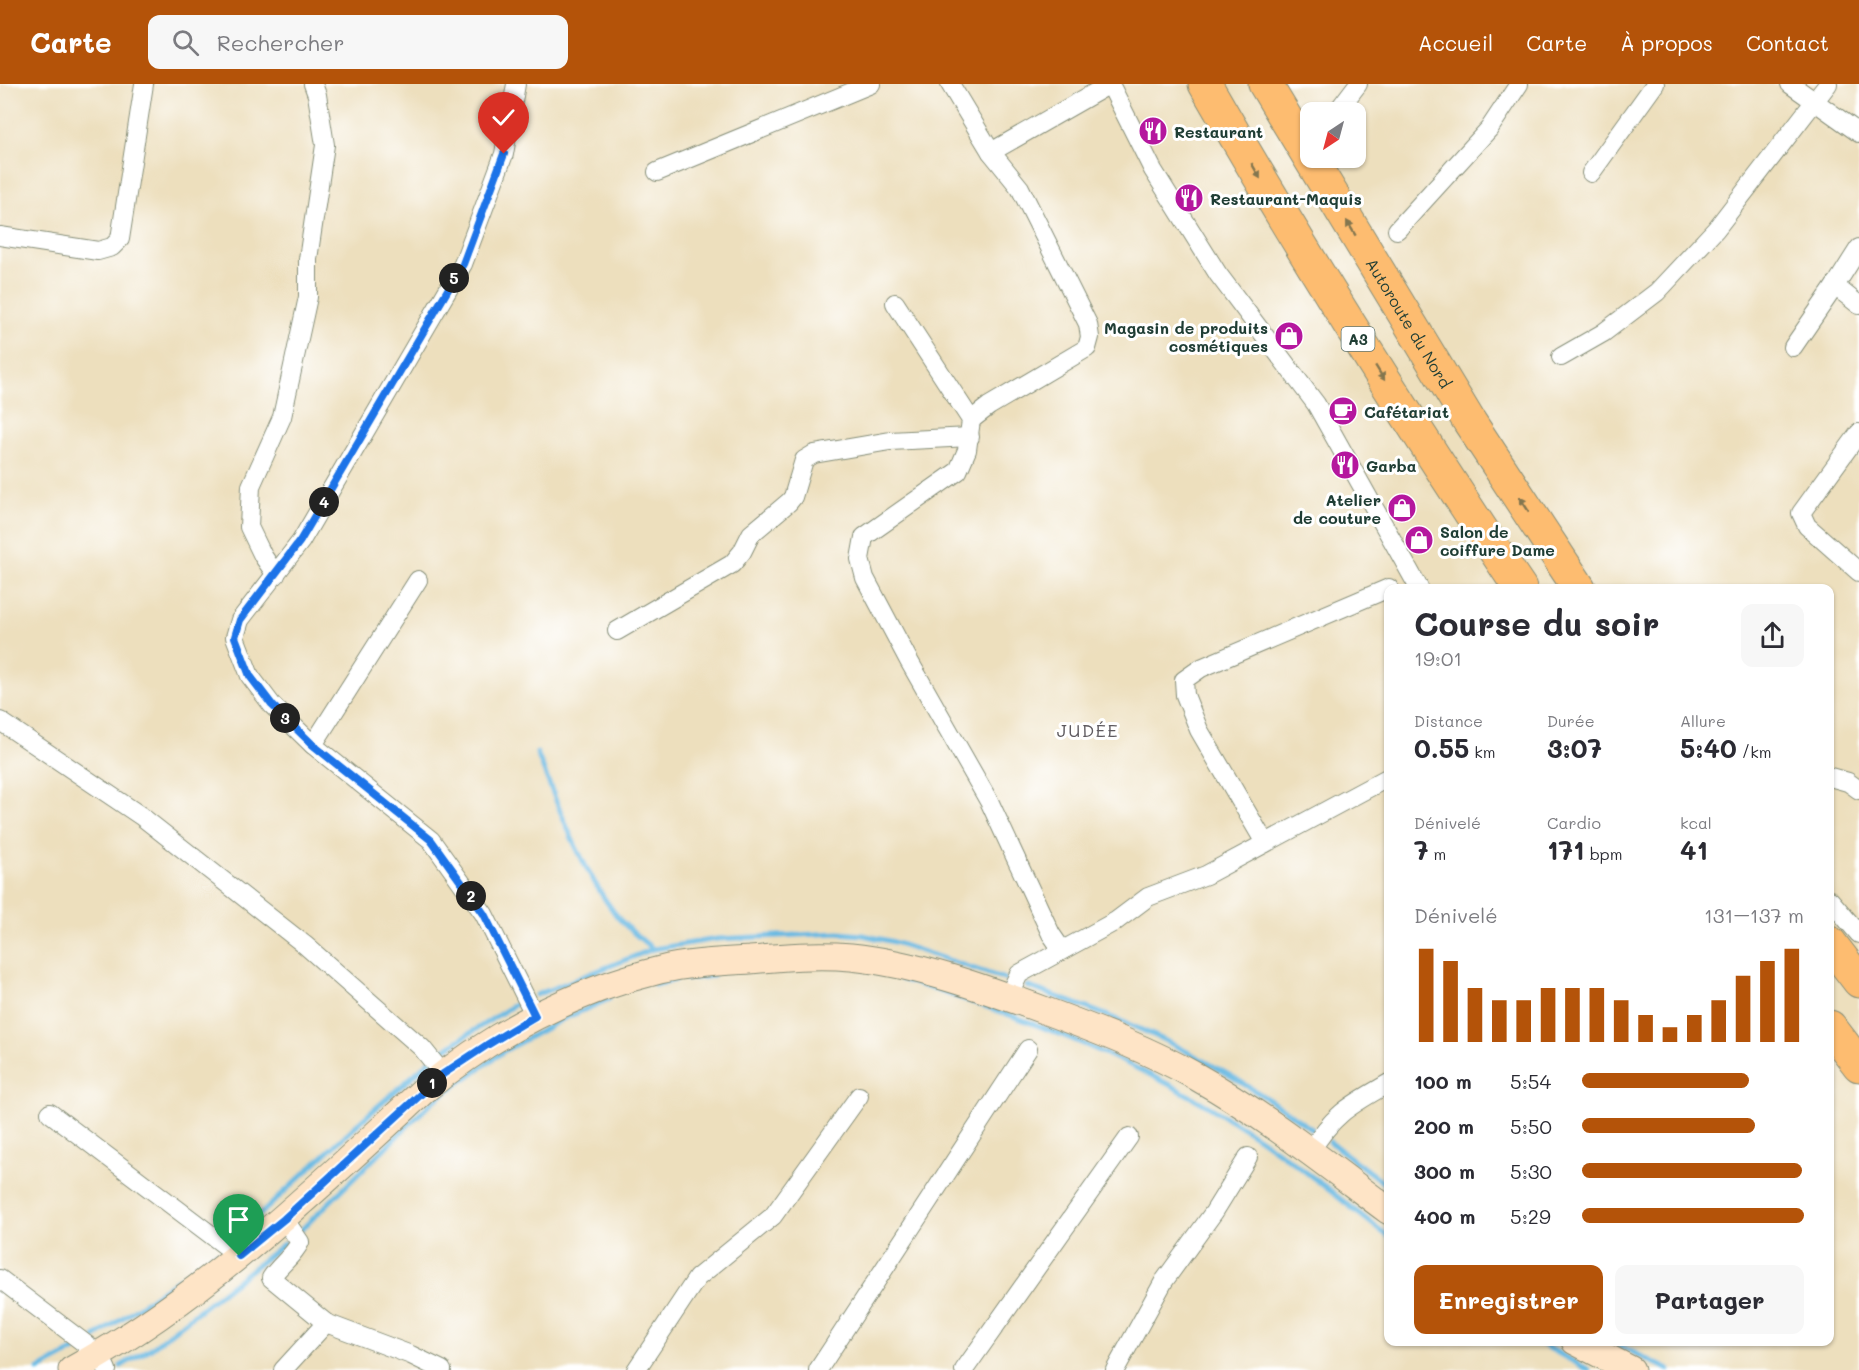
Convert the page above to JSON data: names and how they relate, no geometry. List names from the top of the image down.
{
  "streets": {
    "highway": ["Autoroute du Nord", "A3"]
  },
  "districts": ["JUDÉE"],
  "places": {
    "restaurant": ["Restaurant", "Restaurant-Maquis", "Garba"],
    "shop": ["Magasin de produits cosmétiques", "Atelier de couture", "Salon de coiffure Dame"],
    "cafe": ["Cafétariat"]
  },
  "north": "bottom left",
  "page": {
    "header": "Carte",
    "search": "Rechercher",
    "nav": [
      "Accueil",
      "Carte",
      "À propos",
      "Contact"
    ],
    "pins": [
      "5",
      "4",
      "3",
      "2",
      "1"
    ],
    "heading": ["Course du soir", "19:01"],
    "stats": [
      ["Distance", "0.55 km"],
      ["Durée", "3:07"],
      ["Allure", "5:40 /km"],
      ["Dénivelé", "7 m"],
      ["Cardio", "171 bpm"],
      ["kcal", "41"]
    ],
    "chart": ["Dénivelé", "131–137 m"],
    "list": [
      {
        "name": "100 m",
        "note": "5:54"
      },
      {
        "name": "200 m",
        "note": "5:50"
      },
      {
        "name": "300 m",
        "note": "5:30"
      },
      {
        "name": "400 m",
        "note": "5:29"
      }
    ],
    "buttons": ["Enregistrer", "Partager"]
  }
}
